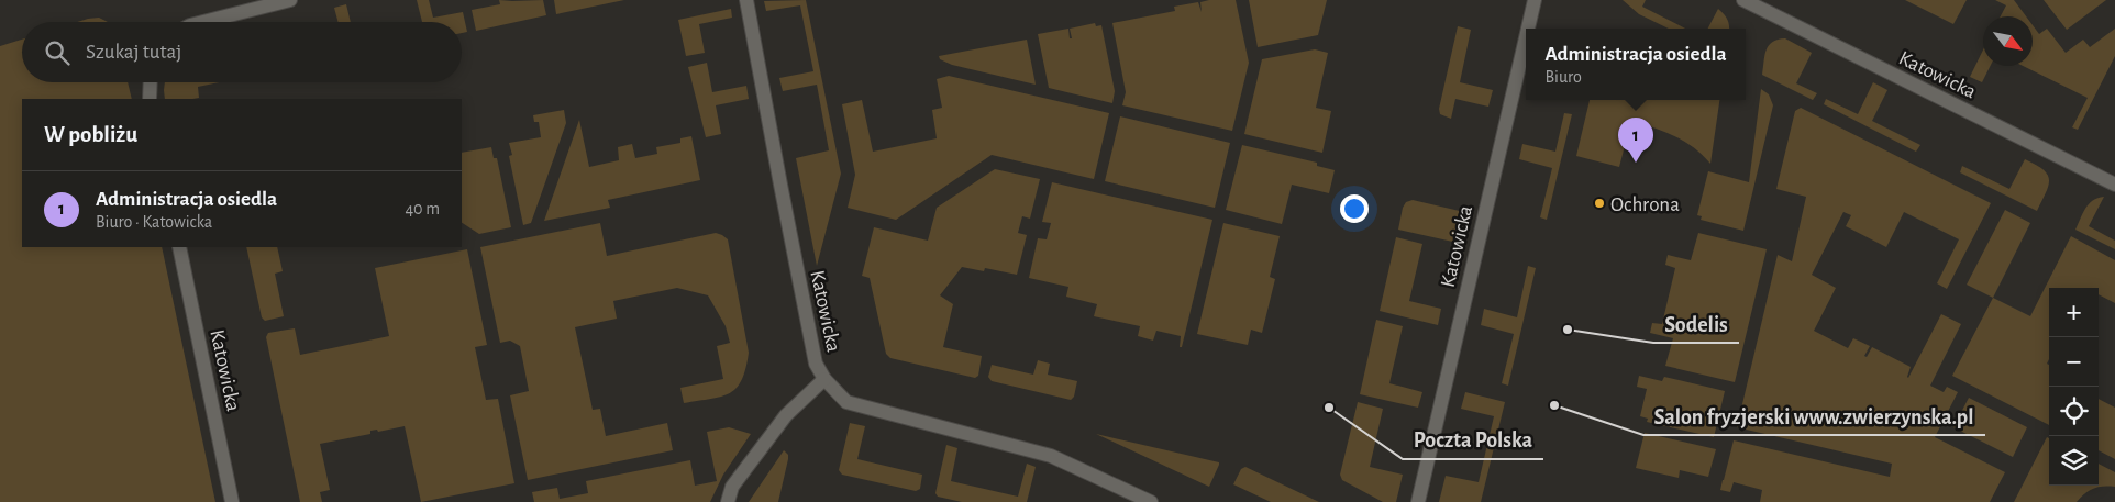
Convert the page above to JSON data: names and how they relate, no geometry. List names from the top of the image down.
{
  "streets": {
    "street": ["Katowicka"]
  },
  "places": [
    "Ochrona",
    "Sodelis",
    "Salon fryzjerski www.zwierzynska.pl",
    "Poczta Polska"
  ],
  "north": "bottom right",
  "page": {
    "search": "Szukaj tutaj",
    "popup": ["Administracja osiedla", "Biuro"],
    "heading": "W pobliżu",
    "pins": "1",
    "list": [
      {
        "mark": "1",
        "name": "Administracja osiedla",
        "note": "Biuro · Katowicka",
        "value": "40 m"
      }
    ],
    "map_buttons": ["+", "−"]
  }
}
